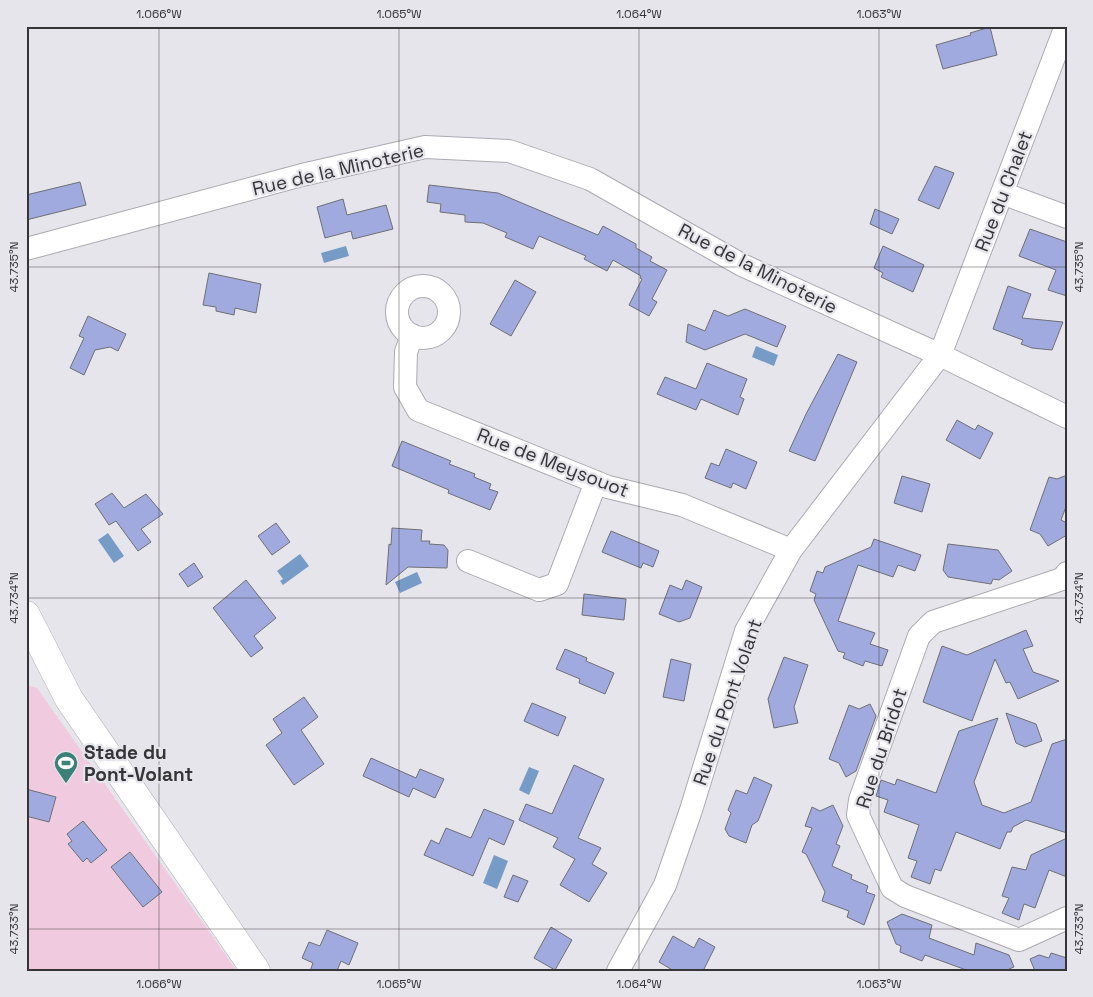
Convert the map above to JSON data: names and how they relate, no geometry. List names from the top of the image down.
{
  "streets": {
    "street": [
      "Rue de la Minoterie",
      "Rue du Chalet",
      "Rue de Meysouot",
      "Rue du Pont Volant",
      "Rue du Bridot"
    ]
  },
  "crossings": [
    ["Rue de la Minoterie", "Rue du Chalet"],
    ["Rue de la Minoterie", "Rue du Pont Volant"],
    ["Rue du Chalet", "Rue du Pont Volant"],
    ["Rue de Meysouot", "Rue du Pont Volant"]
  ],
  "places": {
    "sports": ["Stade du Pont-Volant"]
  },
  "coordinates": [
    "1.066°W",
    "1.065°W",
    "1.064°W",
    "1.063°W",
    "43.735°N",
    "43.734°N",
    "43.733°N"
  ]
}
